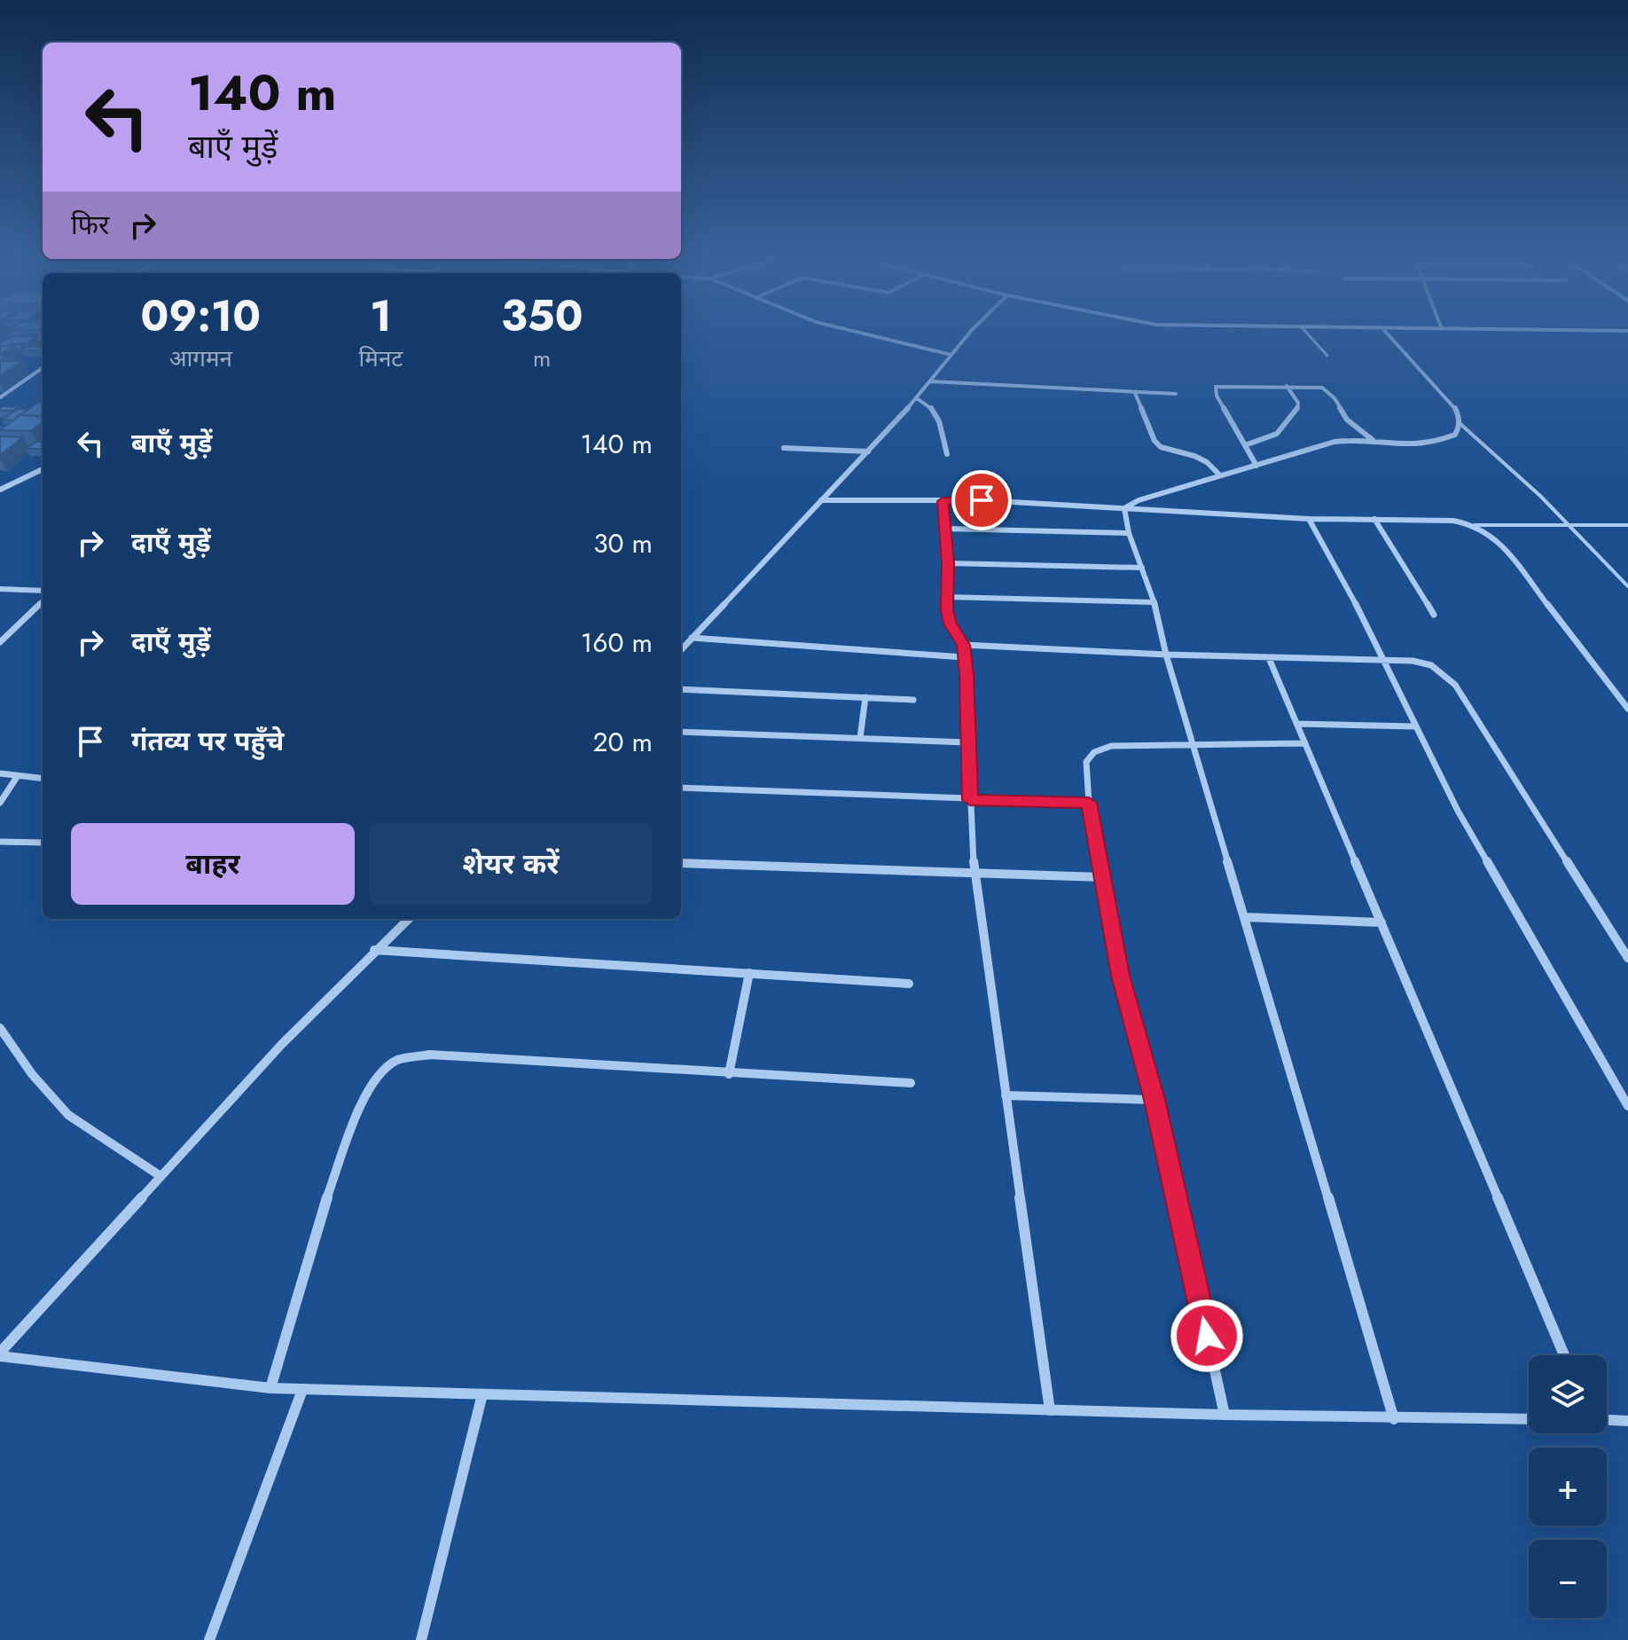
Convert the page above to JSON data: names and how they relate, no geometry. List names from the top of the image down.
{
  "page": {
    "turn": ["140 m", "बाएँ मुड़ें"],
    "then": "फिर",
    "eta": [
      "09:10",
      "आगमन",
      "1",
      "मिनट",
      "350",
      "m"
    ],
    "list": [
      {
        "name": "बाएँ मुड़ें",
        "value": "140 m"
      },
      {
        "name": "दाएँ मुड़ें",
        "value": "30 m"
      },
      {
        "name": "दाएँ मुड़ें",
        "value": "160 m"
      },
      {
        "name": "गंतव्य पर पहुँचे",
        "value": "20 m"
      }
    ],
    "buttons": ["बाहर", "शेयर करें"],
    "map_buttons": ["+", "−"]
  }
}
